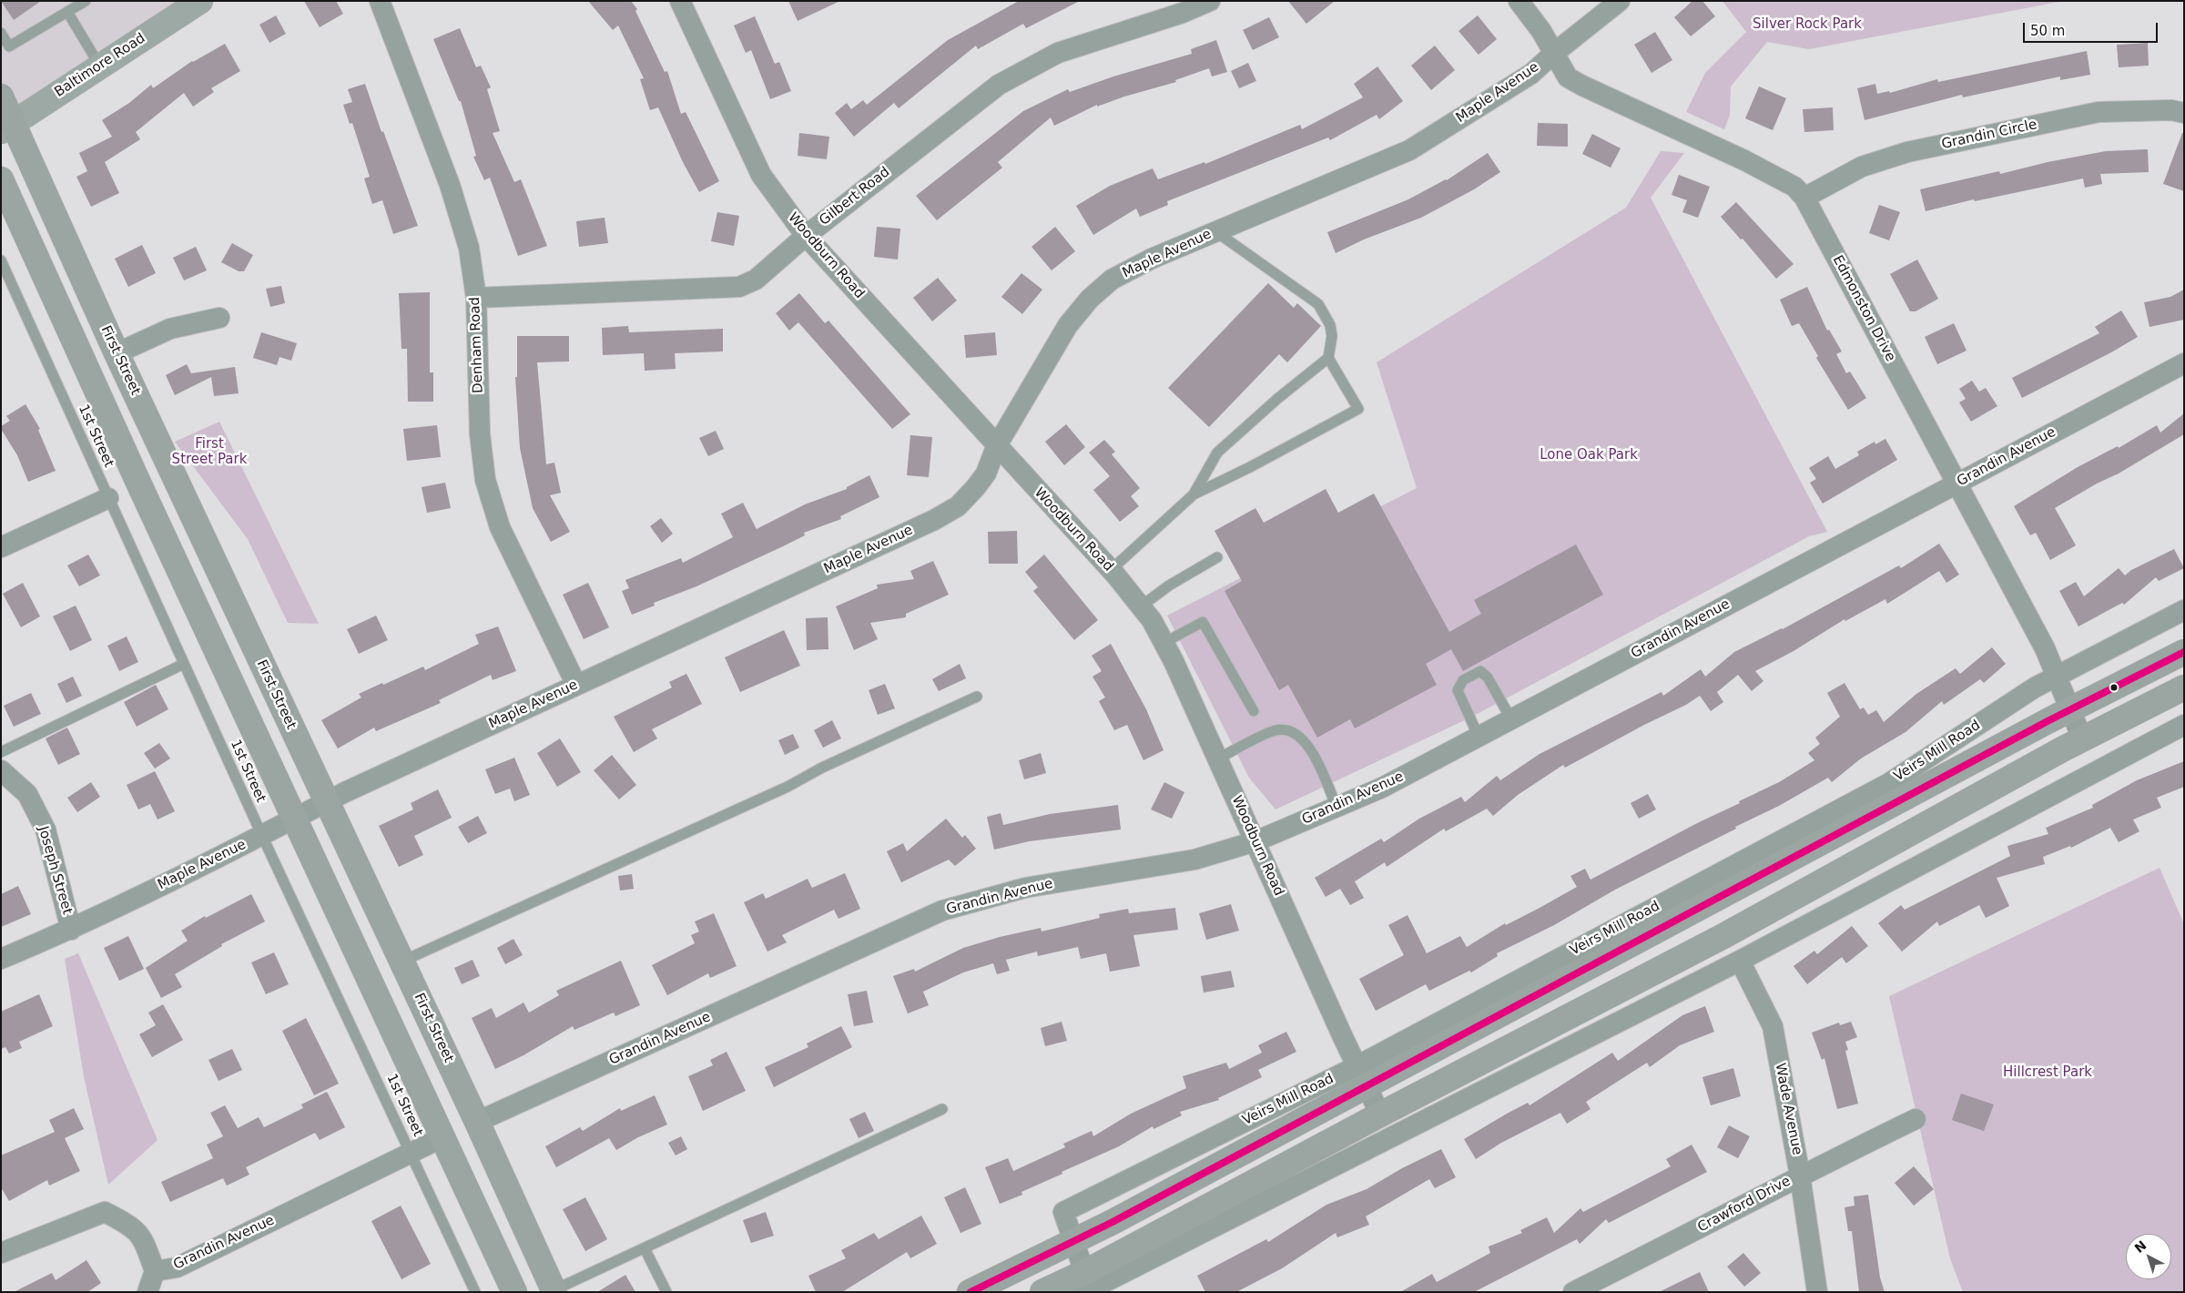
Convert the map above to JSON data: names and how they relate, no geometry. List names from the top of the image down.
{
  "streets": {
    "main road": ["First Street", "Veirs Mill Road"],
    "street": [
      "Baltimore Road",
      "Maple Avenue",
      "Grandin Circle",
      "Gilbert Road",
      "Woodburn Road",
      "Edmonston Drive",
      "Denham Road",
      "Grandin Avenue",
      "Joseph Street",
      "Wade Avenue",
      "Crawford Drive"
    ],
    "lane": ["1st Street"]
  },
  "crossings": [
    ["Baltimore Road", "First Street"],
    ["Maple Avenue", "Woodburn Road"],
    ["Maple Avenue", "Edmonston Drive"],
    ["Maple Avenue", "Denham Road"],
    ["Maple Avenue", "First Street"],
    ["Maple Avenue", "1st Street"],
    ["Maple Avenue", "Joseph Street"],
    ["Grandin Circle", "Edmonston Drive"],
    ["Gilbert Road", "Woodburn Road"],
    ["Gilbert Road", "Denham Road"],
    ["Woodburn Road", "Grandin Avenue"],
    ["Woodburn Road", "Veirs Mill Road"],
    ["Edmonston Drive", "Grandin Avenue"],
    ["Edmonston Drive", "Veirs Mill Road"],
    ["First Street", "Grandin Avenue"],
    ["1st Street", "Grandin Avenue"],
    ["Wade Avenue", "Crawford Drive"]
  ],
  "parks": [
    "Silver Rock Park",
    "First Street Park",
    "Lone Oak Park",
    "Hillcrest Park"
  ],
  "scale_bar": "50 m",
  "north": "top left"
}
